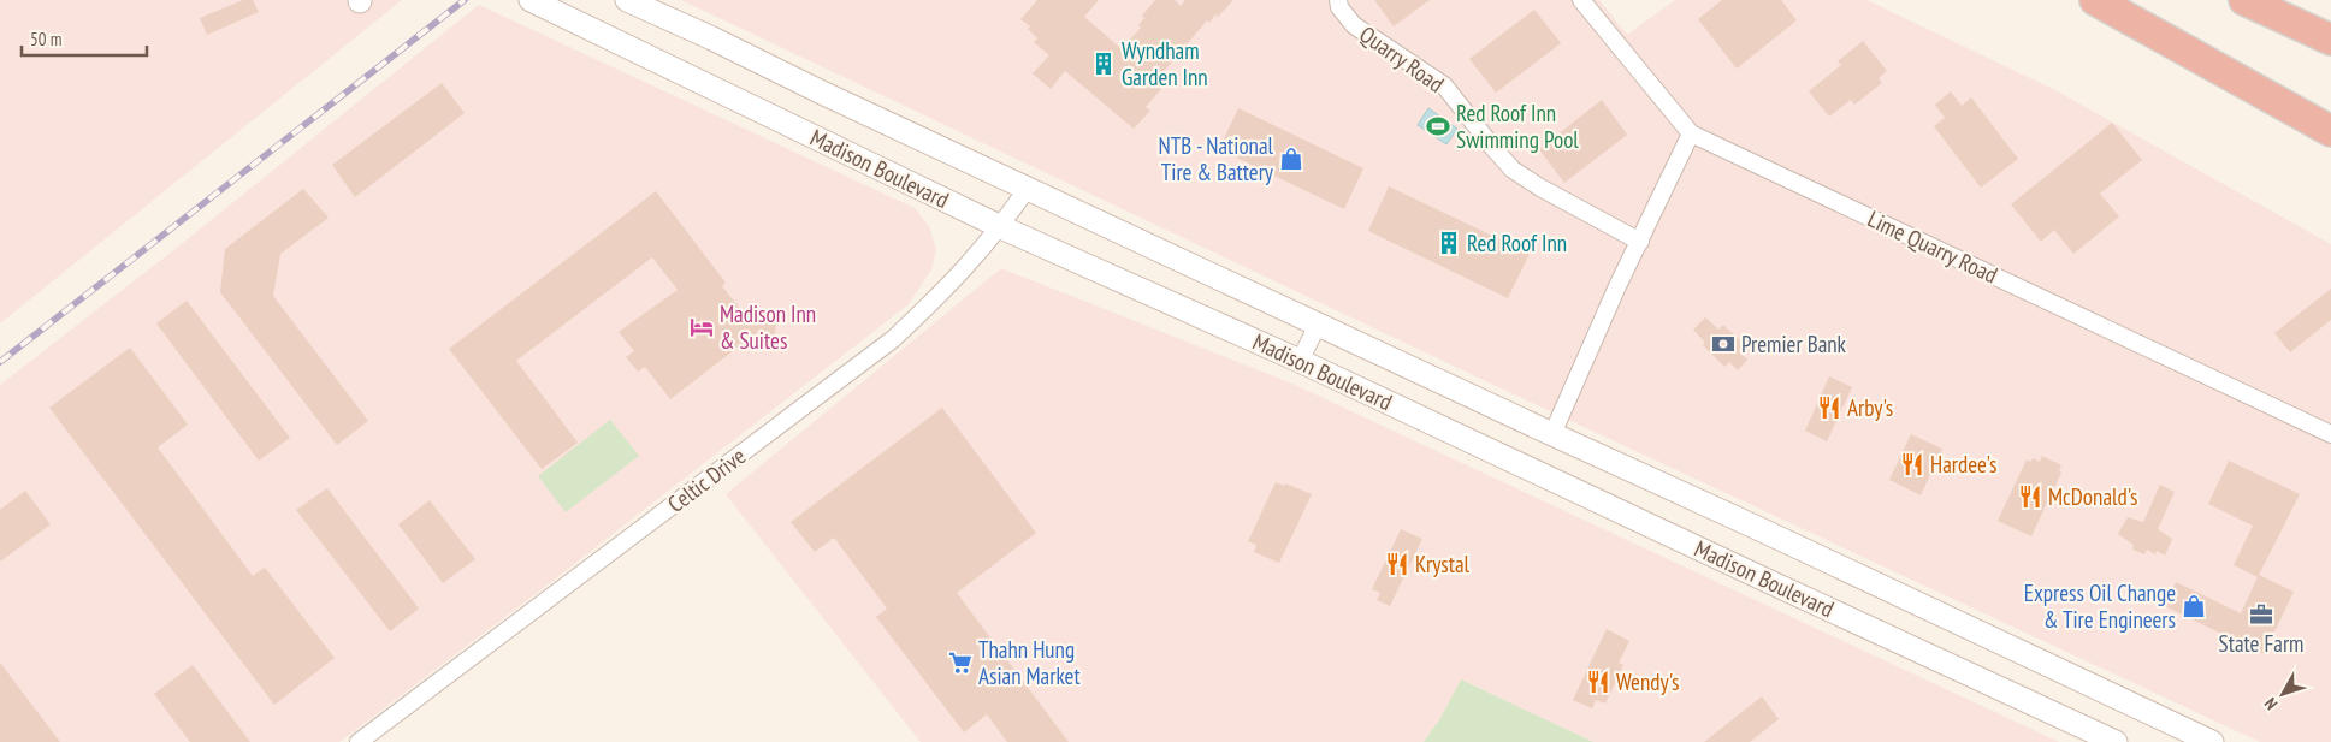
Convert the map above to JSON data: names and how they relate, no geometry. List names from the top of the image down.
{
  "streets": {
    "main road": ["Madison Boulevard"],
    "street": ["Quarry Road", "Lime Quarry Road", "Celtic Drive"]
  },
  "crossings": [
    ["Madison Boulevard", "Celtic Drive"]
  ],
  "places": {
    "building": ["Wyndham Garden Inn", "Red Roof Inn"],
    "sports": ["Red Roof Inn Swimming Pool"],
    "shop": ["NTB - National Tire & Battery", "Express Oil Change & Tire Engineers"],
    "hotel": ["Madison Inn & Suites"],
    "bank": ["Premier Bank"],
    "restaurant": [
      "Arby's",
      "Hardee's",
      "McDonald's",
      "Krystal",
      "Wendy's"
    ],
    "office": ["State Farm"],
    "supermarket": ["Thahn Hung Asian Market"]
  },
  "scale_bar": "50 m",
  "north": "bottom left"
}
